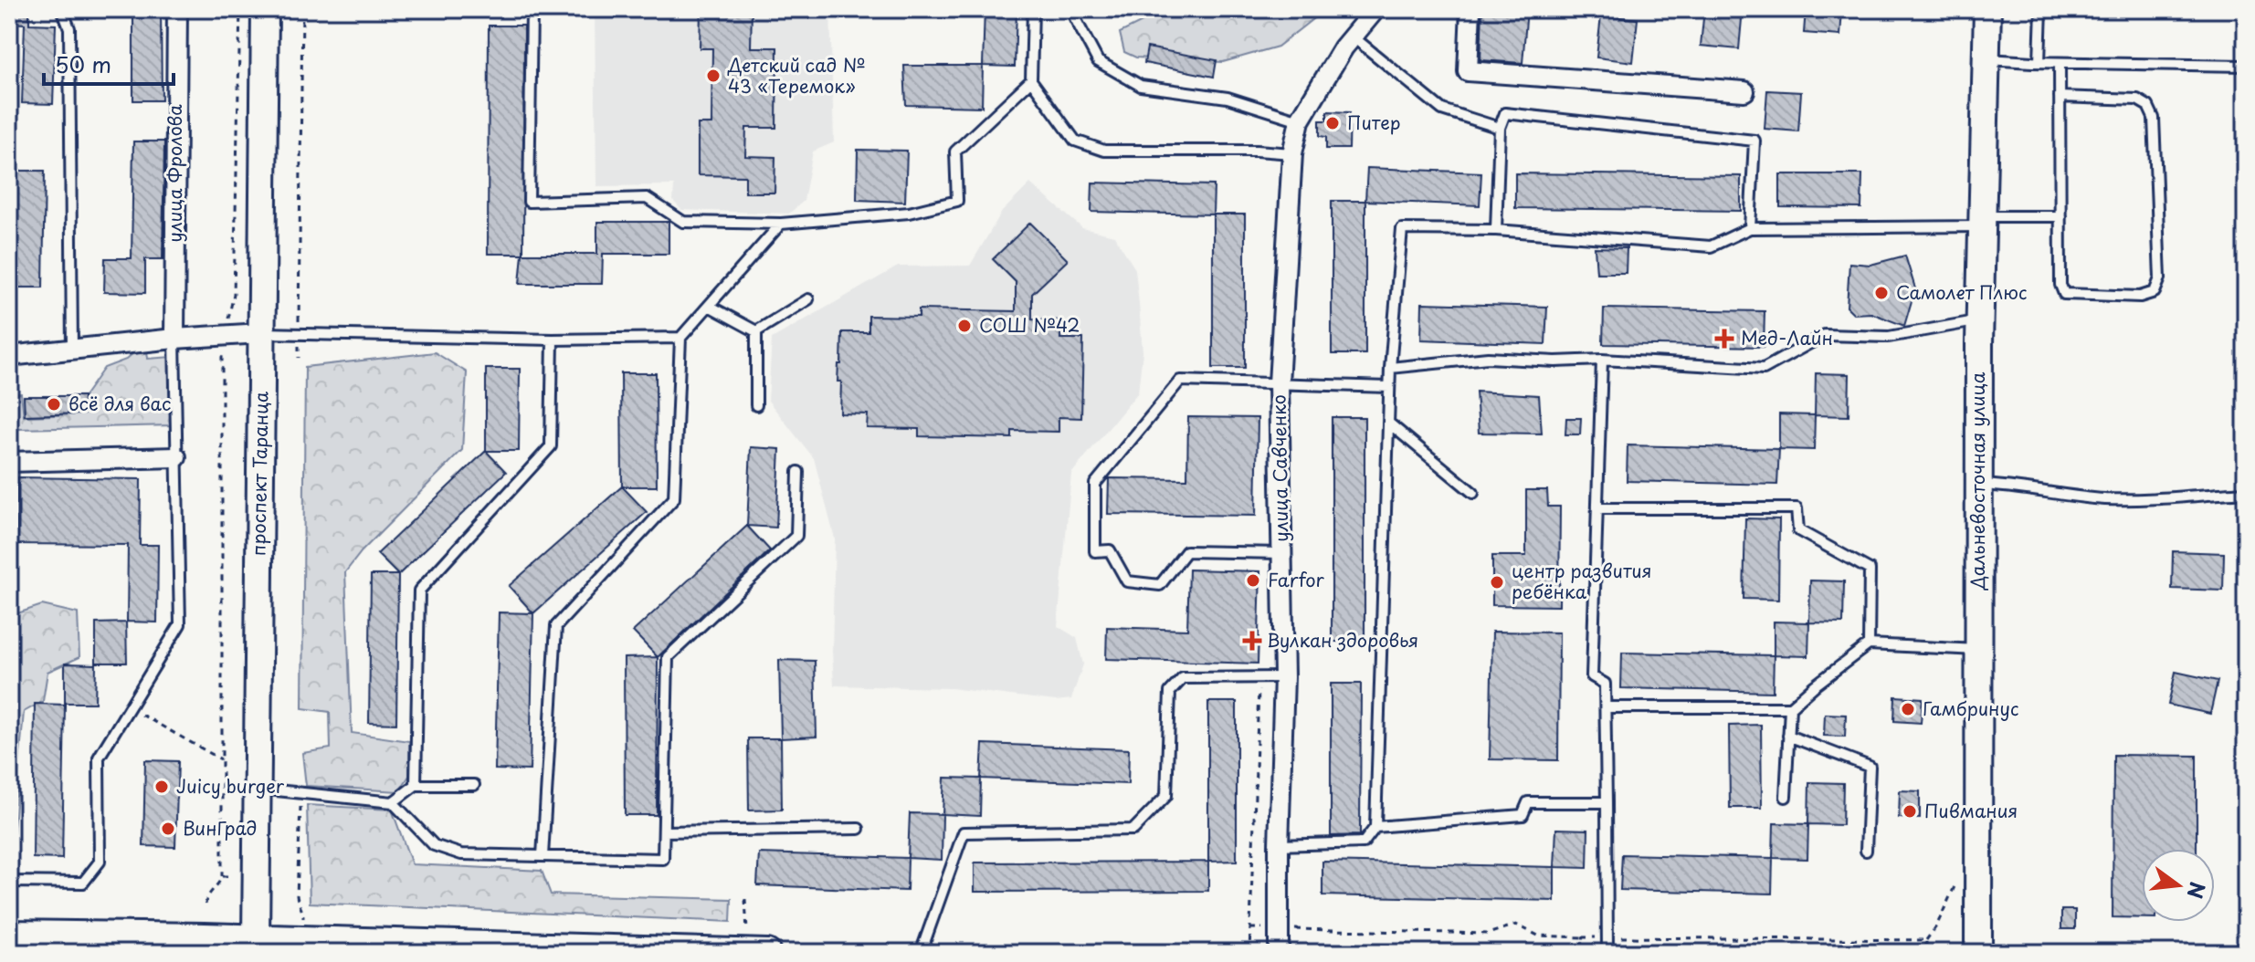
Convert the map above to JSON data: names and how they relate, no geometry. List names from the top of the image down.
{
  "streets": {
    "main road": ["проспект Таранца", "Дальневосточная улица"],
    "street": ["улица Фролова", "улица Савченко"]
  },
  "places": {
    "other": [
      "Детский сад № 43 «Теремок»",
      "Питер",
      "Самолет Плюс",
      "СОШ №42",
      "всё для вас",
      "Farfor",
      "центр развития ребёнка",
      "Гамбринус",
      "Juicy burger",
      "Пивмания",
      "ВинГрад"
    ],
    "health": ["Мед-Лайн", "Вулкан здоровья"]
  },
  "scale_bar": "50 m",
  "north": "right"
}
